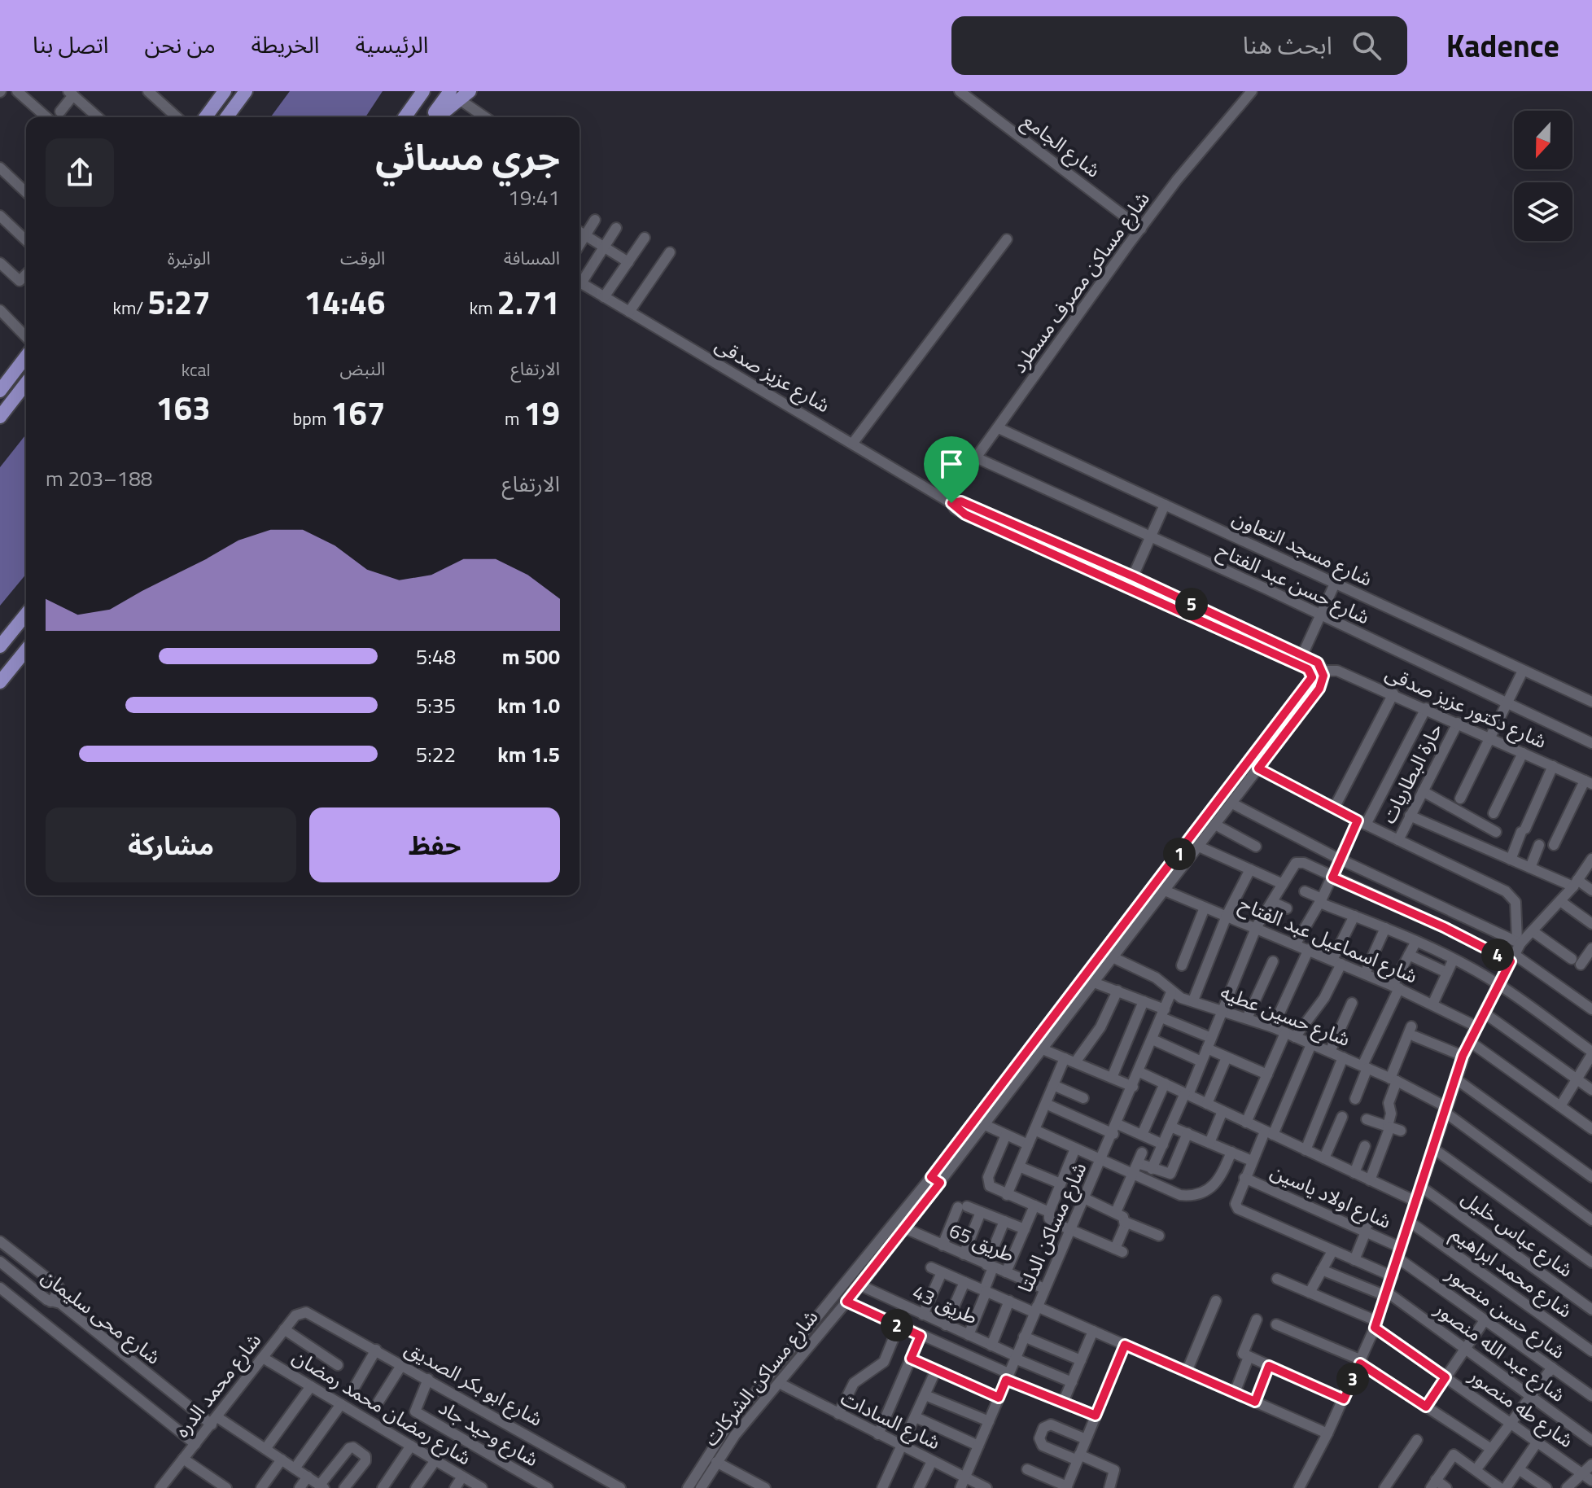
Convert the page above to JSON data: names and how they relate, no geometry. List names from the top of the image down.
{
  "streets": {
    "street": [
      "شارع الجامع",
      "شارع مساكن مصرف مسطرد",
      "شارع عزيز صدقى",
      "شارع مسجد التعاون",
      "شارع حسن عبد الفتاح",
      "شارع دكتور عزيز صدقى",
      "حارة البطاريات",
      "شارع اسماعيل عبد الفتاح",
      "شارع حسين عطيه",
      "شارع اولاد ياسين",
      "شارع مساكن الدلتا",
      "شارع عباس خليل",
      "طريق 65",
      "شارع محمد ابراهيم",
      "طريق 43",
      "شارع حسن منصور",
      "شارع محى سليمان",
      "شارع عبد الله منصور",
      "شارع مساكن الشركات",
      "شارع ابو بكر الصديق",
      "شارع محمد الدره",
      "شارع رمضان محمد رمضان",
      "شارع طه منصور",
      "شارع السادات",
      "شارع وحيد جاد"
    ]
  },
  "crossings": [
    ["شارع الجامع", "شارع مساكن مصرف مسطرد"],
    ["شارع مساكن مصرف مسطرد", "شارع عزيز صدقى"],
    ["شارع مساكن مصرف مسطرد", "شارع مسجد التعاون"],
    ["شارع مساكن مصرف مسطرد", "شارع حسن عبد الفتاح"],
    ["شارع دكتور عزيز صدقى", "حارة البطاريات"],
    ["شارع دكتور عزيز صدقى", "شارع مساكن الشركات"],
    ["شارع اسماعيل عبد الفتاح", "شارع مساكن الشركات"],
    ["شارع حسين عطيه", "شارع مساكن الدلتا"],
    ["شارع حسين عطيه", "شارع مساكن الشركات"],
    ["شارع اولاد ياسين", "شارع حسن منصور"],
    ["شارع مساكن الدلتا", "طريق 65"],
    ["شارع مساكن الدلتا", "طريق 43"],
    ["شارع مساكن الدلتا", "شارع السادات"],
    ["طريق 65", "شارع مساكن الشركات"],
    ["طريق 43", "شارع مساكن الشركات"],
    ["شارع محى سليمان", "شارع محمد الدره"],
    ["شارع مساكن الشركات", "شارع السادات"],
    ["شارع ابو بكر الصديق", "شارع محمد الدره"],
    ["شارع ابو بكر الصديق", "شارع وحيد جاد"],
    ["شارع محمد الدره", "شارع رمضان محمد رمضان"]
  ],
  "north": "bottom",
  "page": {
    "header": "Kadence",
    "search": "ابحث هنا",
    "nav": [
      "الرئيسية",
      "الخريطة",
      "من نحن",
      "اتصل بنا"
    ],
    "heading": ["جري مسائي", "19:41"],
    "stats": [
      ["المسافة", "2.71 km"],
      ["الوقت", "14:46"],
      ["الوتيرة", "5:27 /km"],
      ["الارتفاع", "19 m"],
      ["النبض", "167 bpm"],
      ["kcal", "163"]
    ],
    "chart": ["الارتفاع", "188–203 m"],
    "pins": [
      "5",
      "1",
      "4",
      "2",
      "3"
    ],
    "list": [
      {
        "name": "500 m",
        "note": "5:48"
      },
      {
        "name": "1.0 km",
        "note": "5:35"
      },
      {
        "name": "1.5 km",
        "note": "5:22"
      }
    ],
    "buttons": ["حفظ", "مشاركة"]
  }
}
